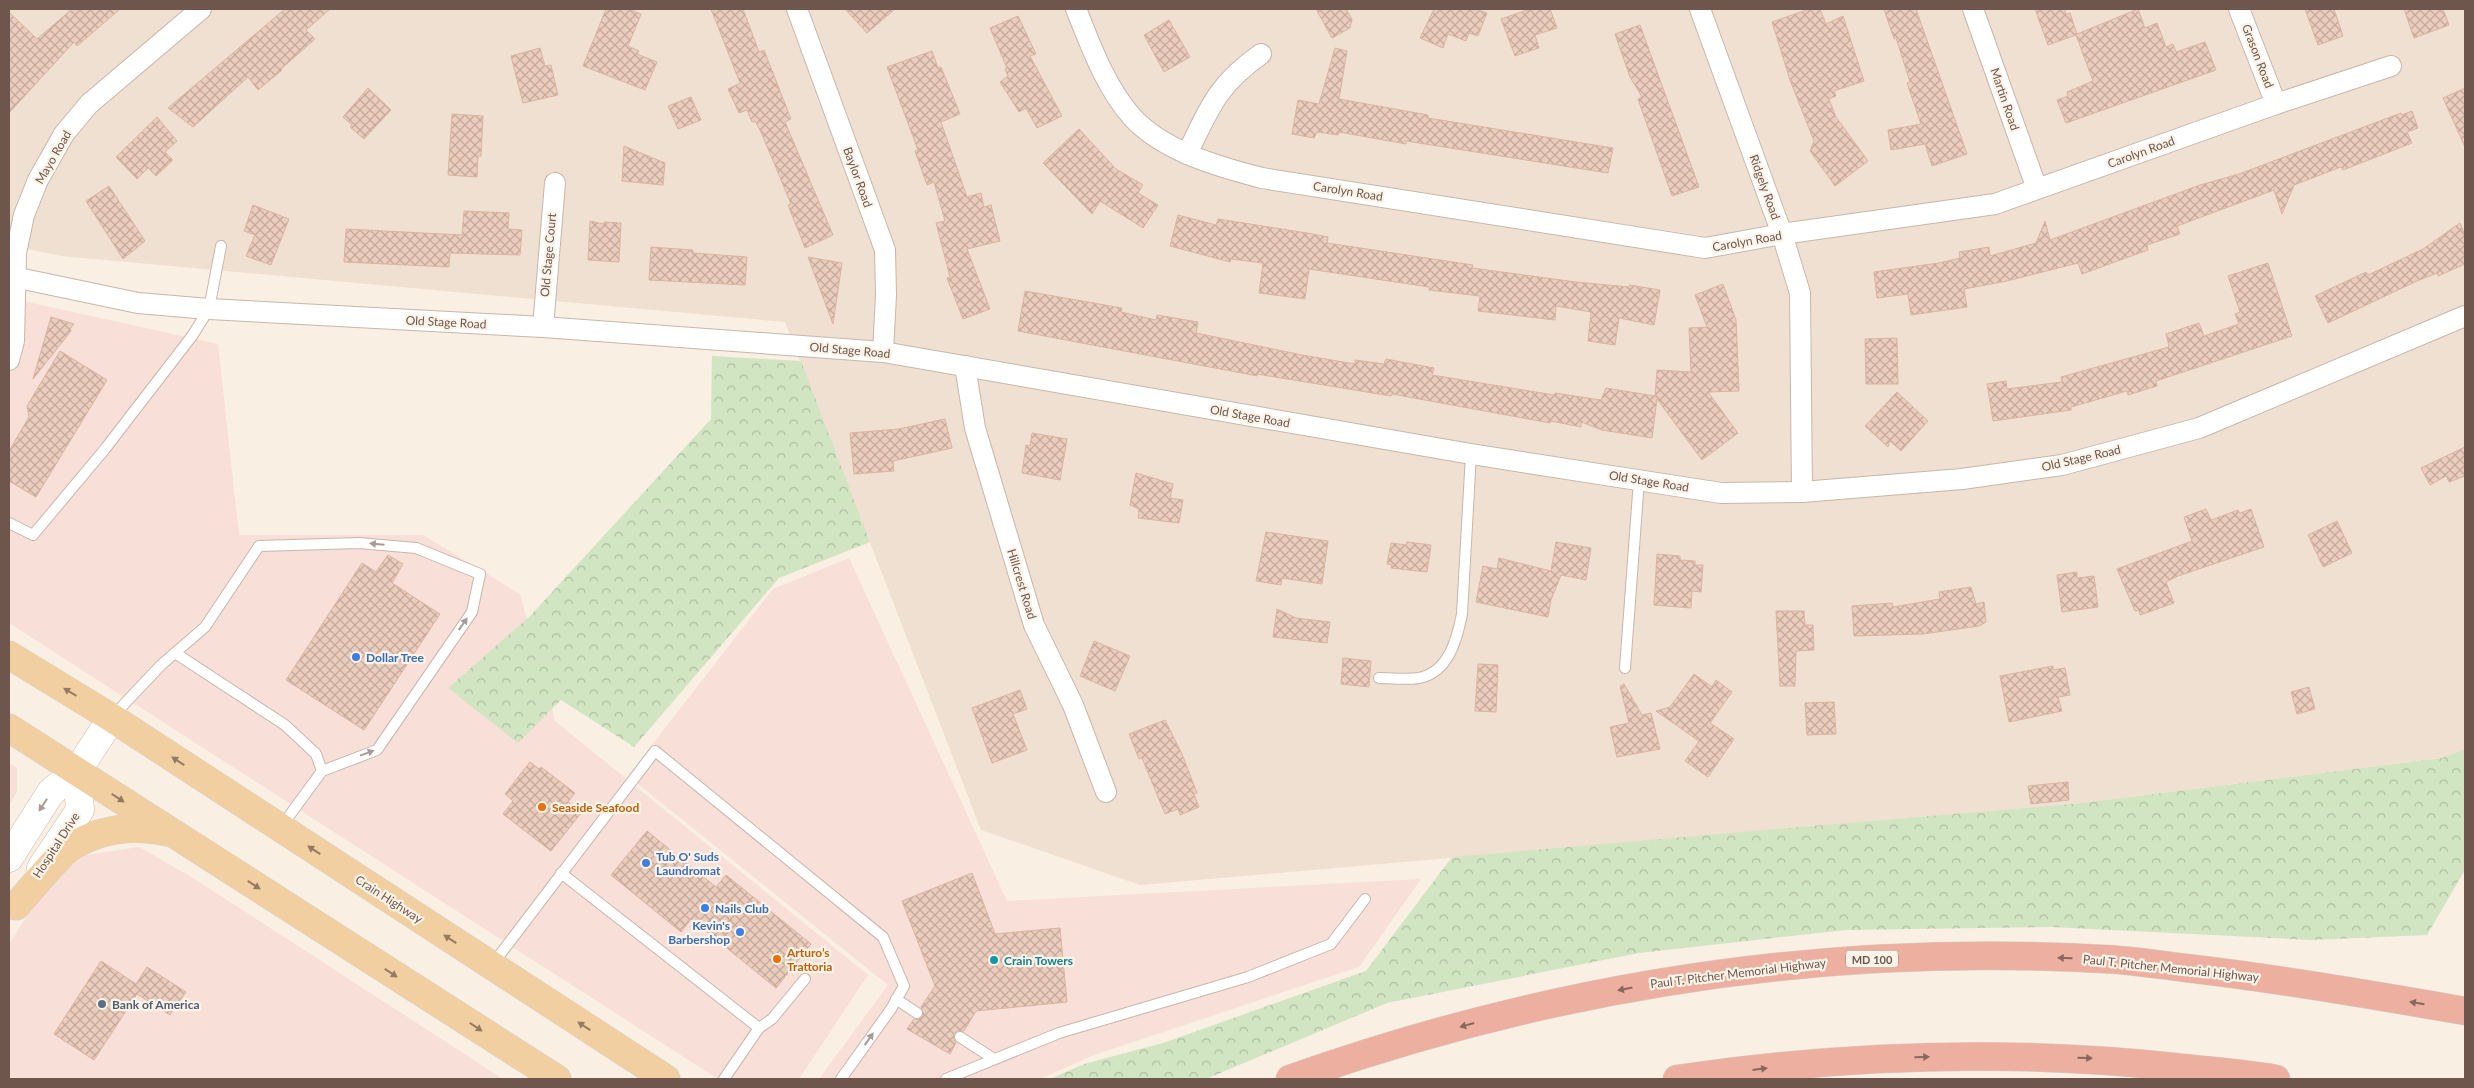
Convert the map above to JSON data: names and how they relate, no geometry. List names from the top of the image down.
{
  "streets": {
    "highway": ["MD 100", "Paul T. Pitcher Memorial Highway"],
    "main road": ["Crain Highway"],
    "street": [
      "Grason Road",
      "Martin Road",
      "Carolyn Road",
      "Mayo Road",
      "Baylor Road",
      "Ridgely Road",
      "Old Stage Court",
      "Old Stage Road",
      "Hillcrest Road",
      "Hospital Drive"
    ]
  },
  "crossings": [
    ["Grason Road", "Carolyn Road"],
    ["Martin Road", "Carolyn Road"],
    ["Carolyn Road", "Ridgely Road"],
    ["Mayo Road", "Old Stage Road"],
    ["Baylor Road", "Old Stage Road"],
    ["Ridgely Road", "Old Stage Road"],
    ["Old Stage Court", "Old Stage Road"],
    ["Old Stage Road", "Hillcrest Road"]
  ],
  "places": [
    "Dollar Tree",
    "Seaside Seafood",
    "Tub O' Suds Laundromat",
    "Nails Club",
    "Kevin's Barbershop",
    "Arturo’s Trattoria",
    "Crain Towers",
    "Bank of America"
  ]
}
